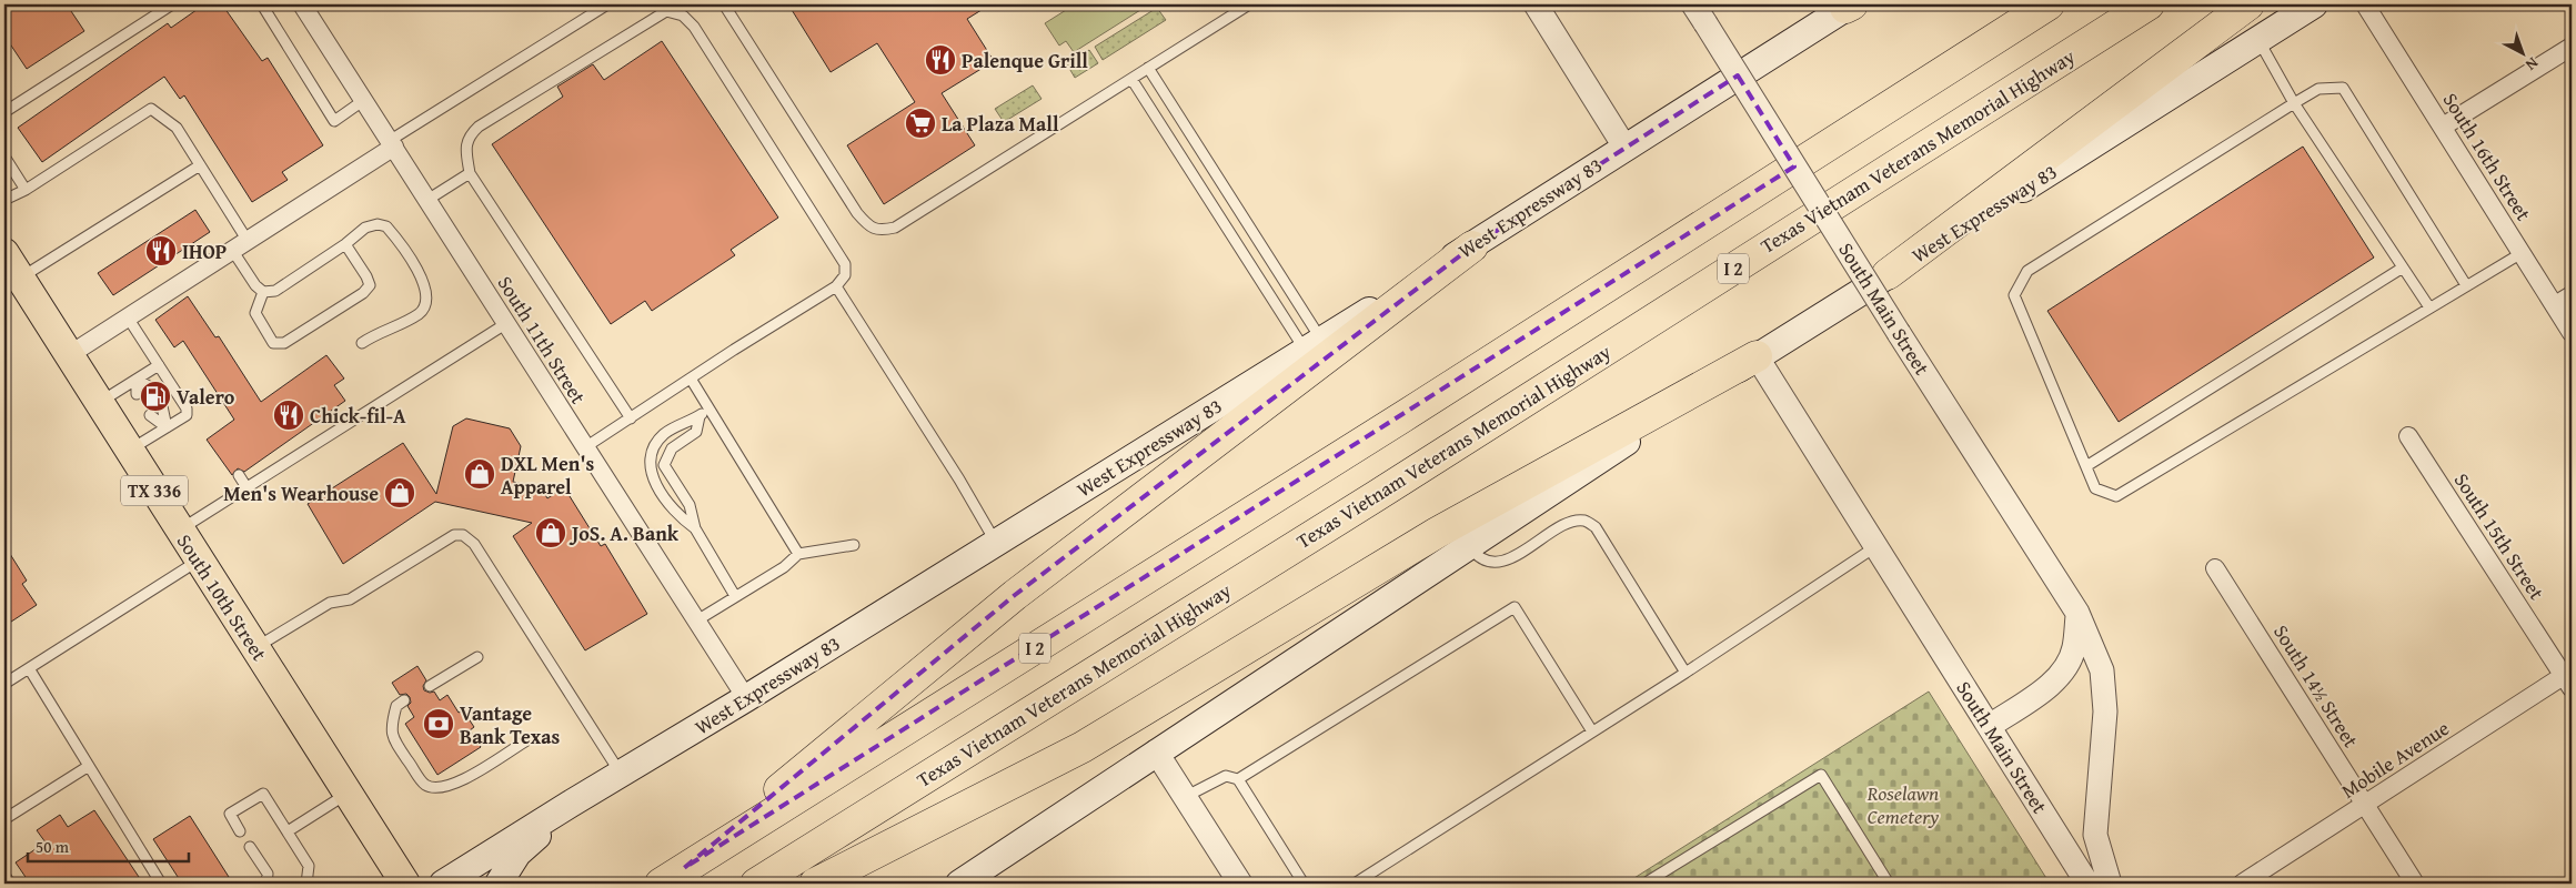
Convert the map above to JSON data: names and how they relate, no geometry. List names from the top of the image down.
{
  "streets": {
    "highway": ["Texas Vietnam Veterans Memorial Highway", "I 2"],
    "main road": ["West Expressway 83", "TX 336", "South 10th Street"],
    "street": [
      "South 16th Street",
      "South Main Street",
      "South 11th Street",
      "South 15th Street",
      "South 14½ Street",
      "Mobile Avenue"
    ]
  },
  "crossings": [
    ["West Expressway 83", "South Main Street"],
    ["West Expressway 83", "South 11th Street"],
    ["South 15th Street", "Mobile Avenue"],
    ["South 14½ Street", "Mobile Avenue"]
  ],
  "parks": ["Roselawn Cemetery"],
  "places": {
    "restaurant": ["Palenque Grill", "IHOP", "Chick-fil-A"],
    "supermarket": ["La Plaza Mall"],
    "fuel station": ["Valero"],
    "shop": ["DXL Men's Apparel", "Men's Wearhouse", "JoS. A. Bank"],
    "bank": ["Vantage Bank Texas"]
  },
  "scale_bar": "50 m",
  "north": "bottom right"
}
